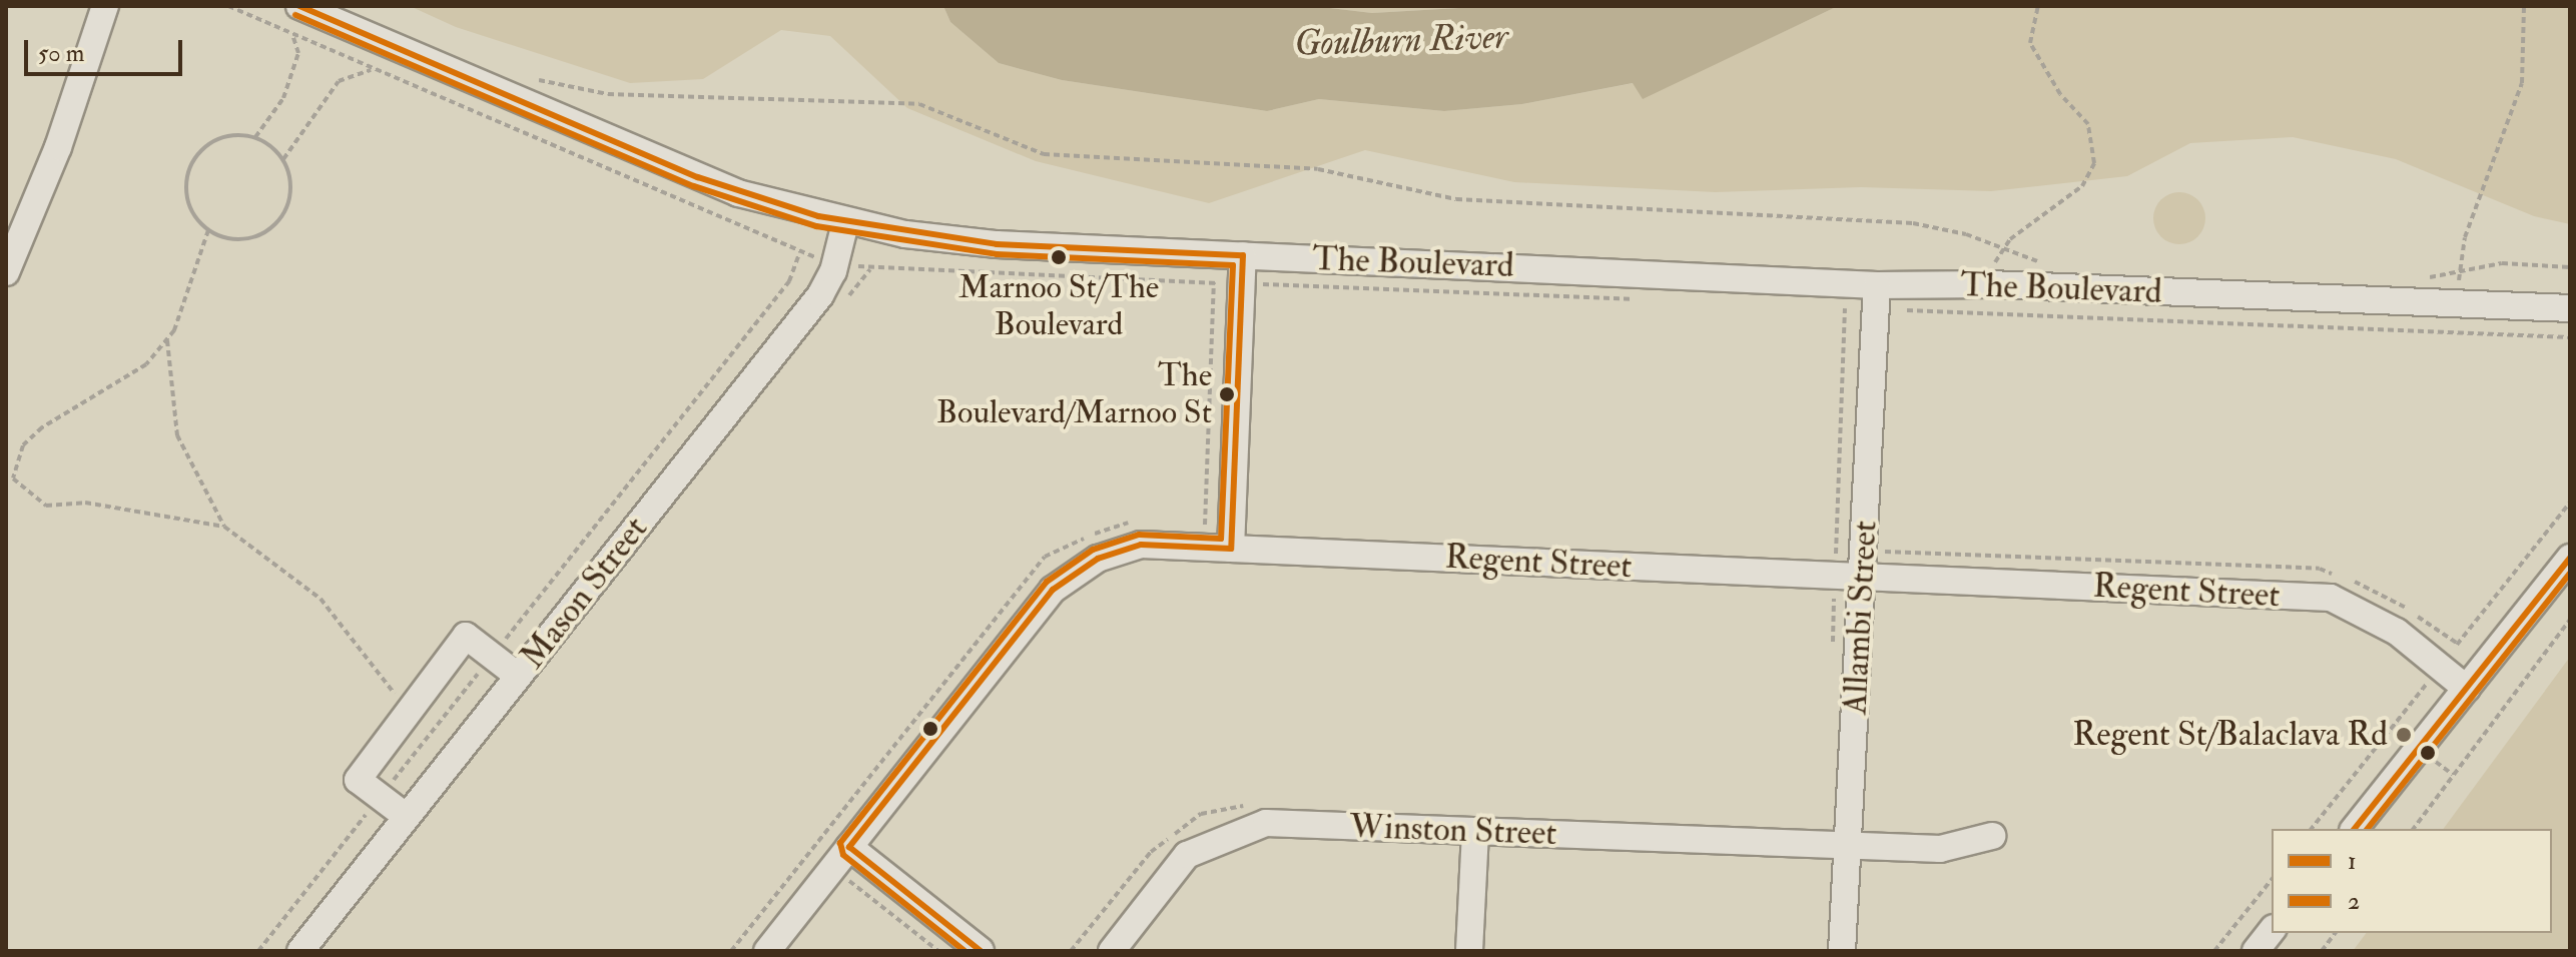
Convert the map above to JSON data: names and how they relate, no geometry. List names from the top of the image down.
{
  "streets": {
    "street": [
      "The Boulevard",
      "Regent Street",
      "Mason Street",
      "Allambi Street",
      "Winston Street"
    ]
  },
  "crossings": [
    ["The Boulevard", "Mason Street"],
    ["The Boulevard", "Allambi Street"],
    ["Regent Street", "Allambi Street"],
    ["Allambi Street", "Winston Street"]
  ],
  "water": ["Goulburn River"],
  "places": ["Marnoo St/The Boulevard", "The Boulevard/Marnoo St", "Regent St/Balaclava Rd"],
  "lines": ["transit line 1", "transit line 2"],
  "legend": ["1", "2"],
  "scale_bar": "50 m"
}
